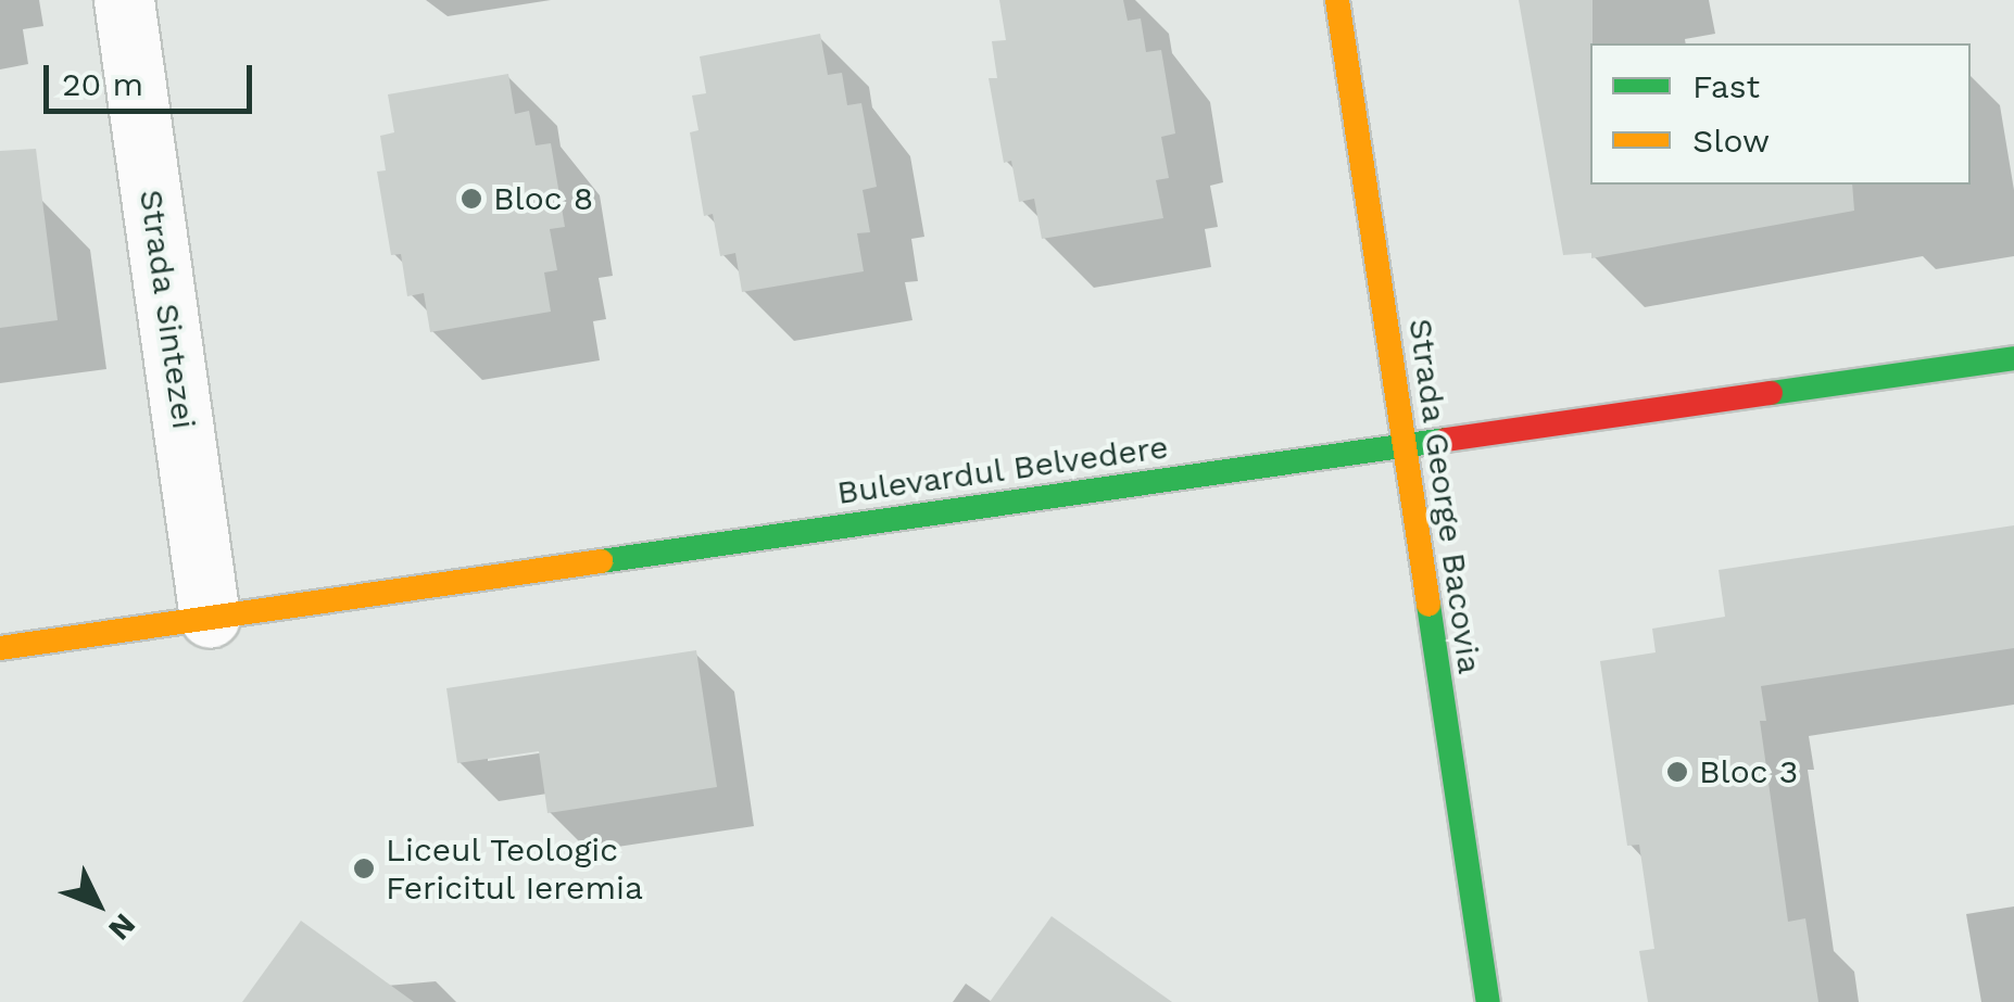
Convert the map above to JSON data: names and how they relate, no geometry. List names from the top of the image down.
{
  "streets": {
    "street": ["Strada Sintezei", "Bulevardul Belvedere", "Strada George Bacovia"]
  },
  "crossings": [
    ["Strada Sintezei", "Bulevardul Belvedere"],
    ["Bulevardul Belvedere", "Strada George Bacovia"]
  ],
  "places": ["Bloc 8", "Bloc 3", "Liceul Teologic Fericitul Ieremia"],
  "legend": ["Fast", "Slow"],
  "scale_bar": "20 m",
  "north": "bottom right"
}
